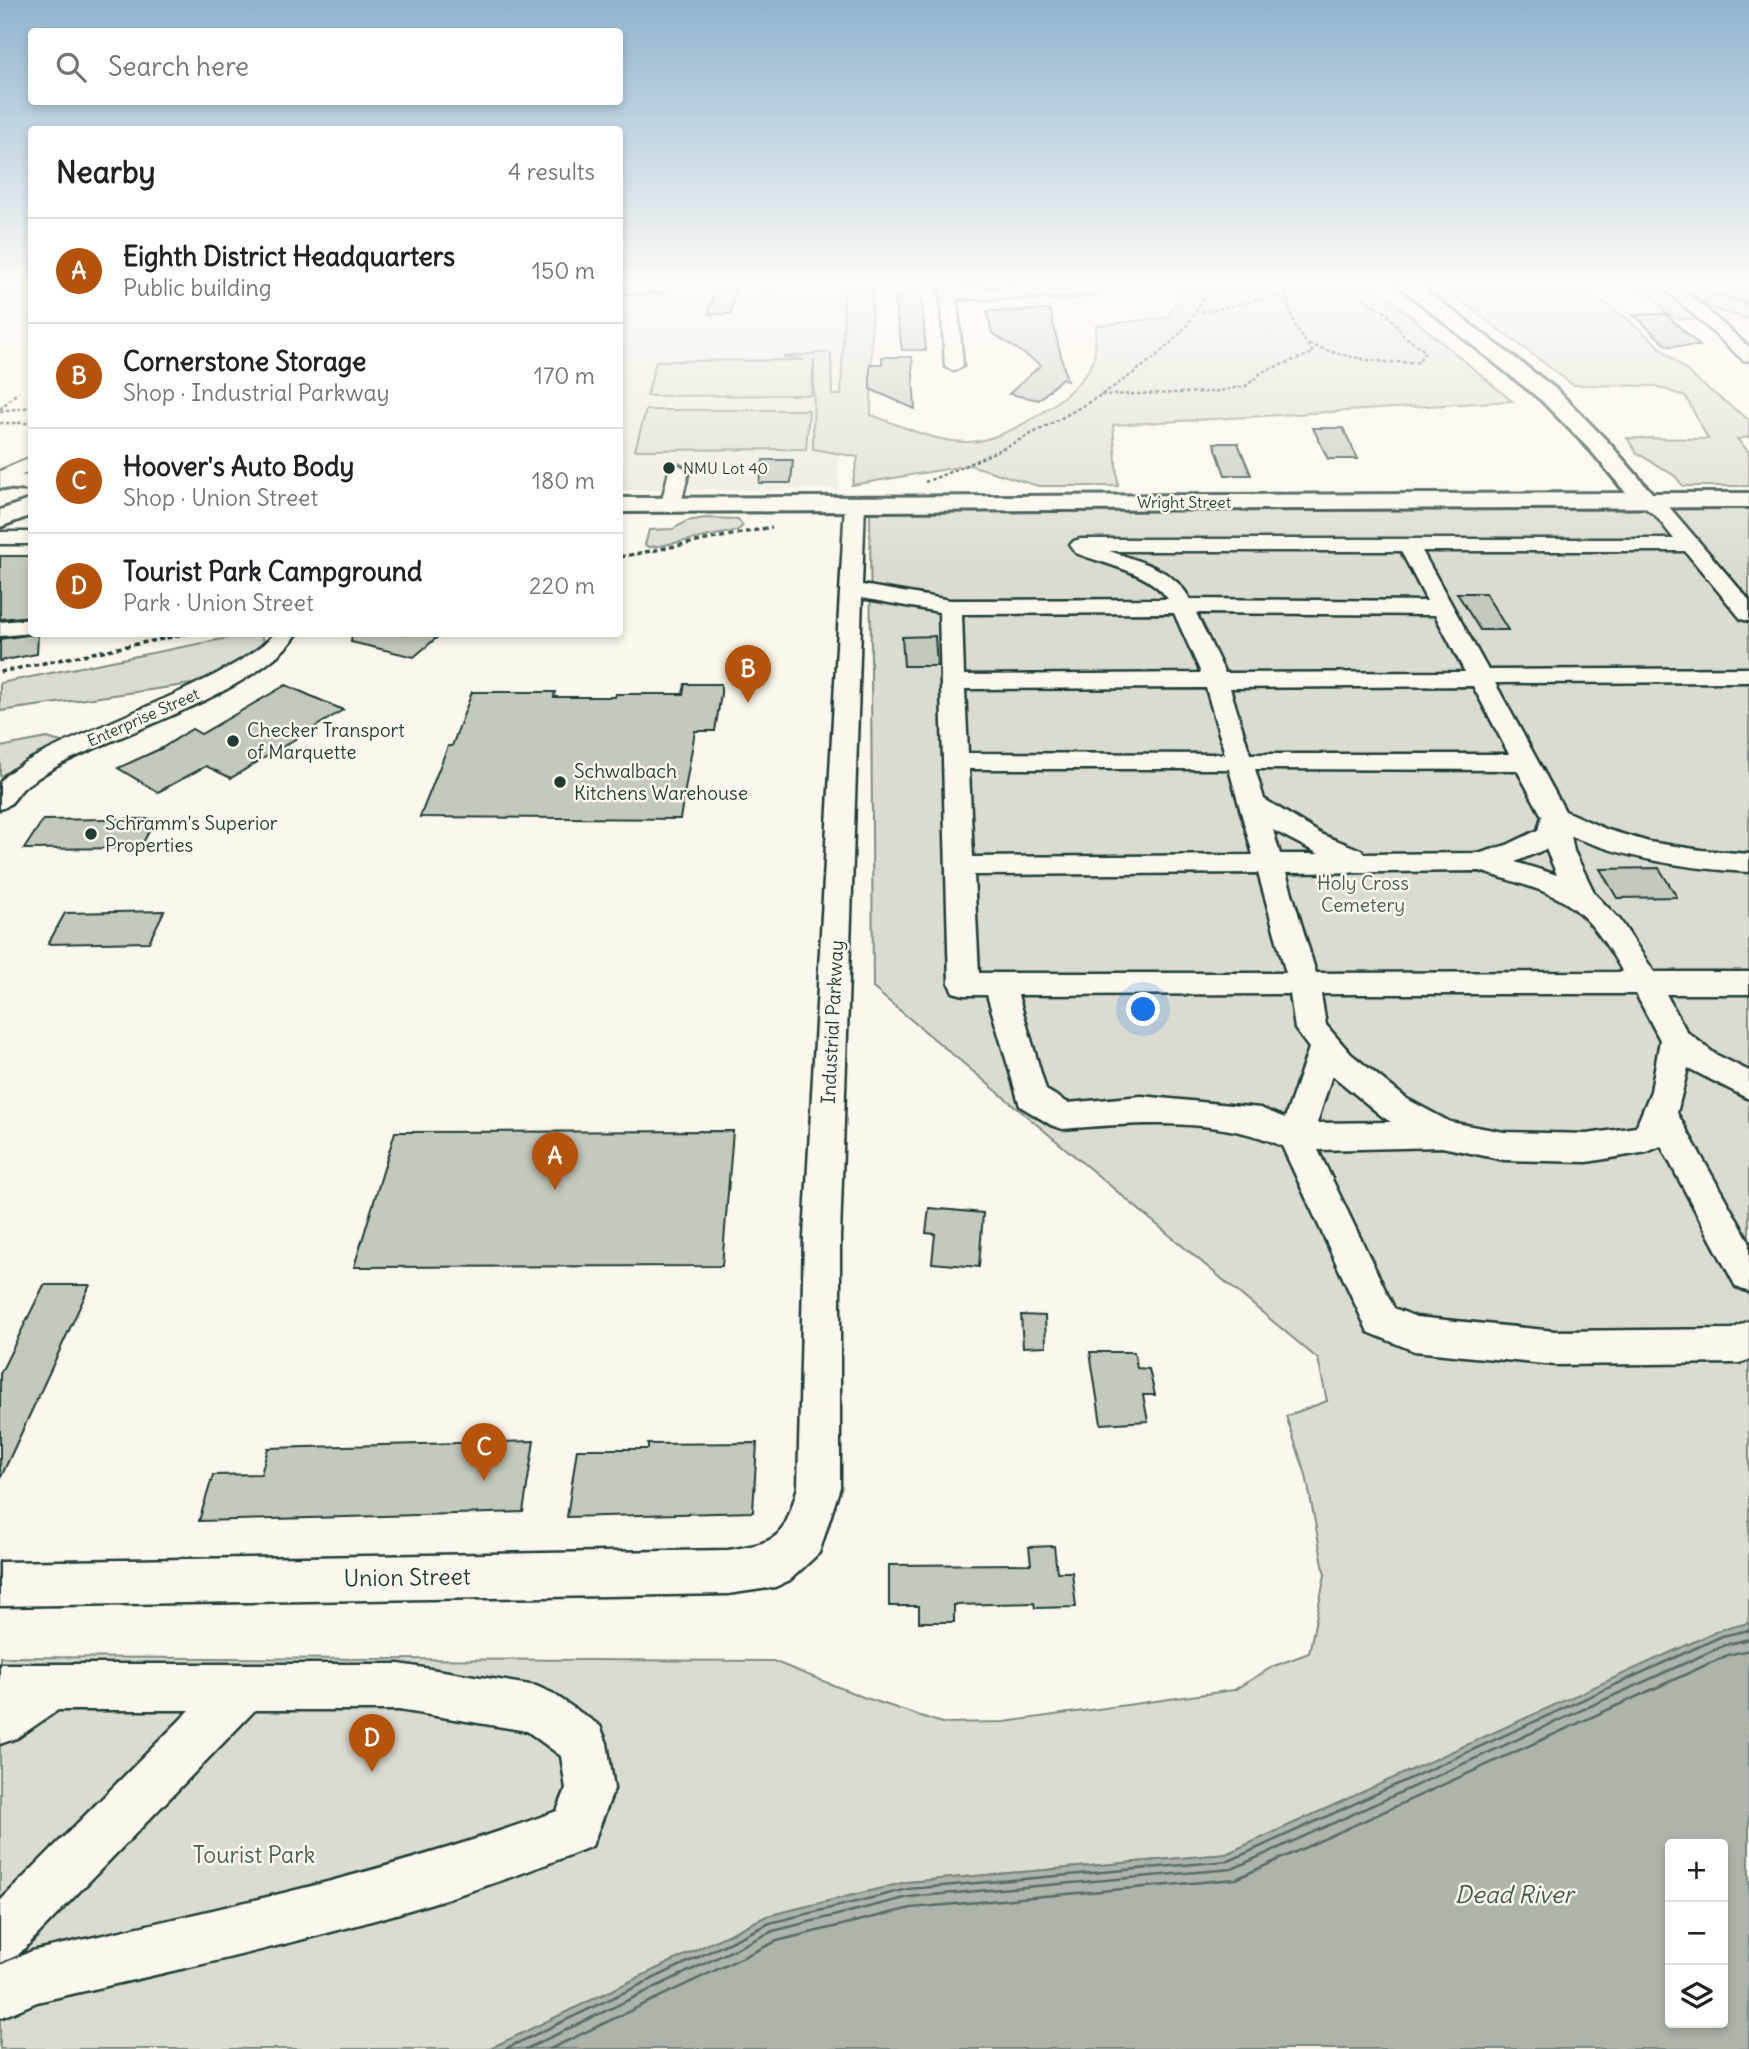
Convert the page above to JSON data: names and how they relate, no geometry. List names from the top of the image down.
{
  "streets": {
    "main road": ["Wright Street"],
    "street": ["Enterprise Street", "Industrial Parkway", "Union Street"]
  },
  "crossings": [
    ["Wright Street", "Industrial Parkway"],
    ["Industrial Parkway", "Union Street"]
  ],
  "water": ["Dead River"],
  "parks": ["Holy Cross Cemetery", "Tourist Park"],
  "places": [
    "NMU Lot 40",
    "Checker Transport of Marquette",
    "Schwalbach Kitchens Warehouse",
    "Schramm's Superior Properties"
  ],
  "page": {
    "search": "Search here",
    "heading": ["Nearby", "4 results"],
    "list": [
      {
        "mark": "A",
        "name": "Eighth District Headquarters",
        "note": "Public building",
        "value": "150 m"
      },
      {
        "mark": "B",
        "name": "Cornerstone Storage",
        "note": "Shop · Industrial Parkway",
        "value": "170 m"
      },
      {
        "mark": "C",
        "name": "Hoover's Auto Body",
        "note": "Shop · Union Street",
        "value": "180 m"
      },
      {
        "mark": "D",
        "name": "Tourist Park Campground",
        "note": "Park · Union Street",
        "value": "220 m"
      }
    ],
    "pins": [
      "B",
      "A",
      "C",
      "D"
    ],
    "map_buttons": ["+", "−"]
  }
}
